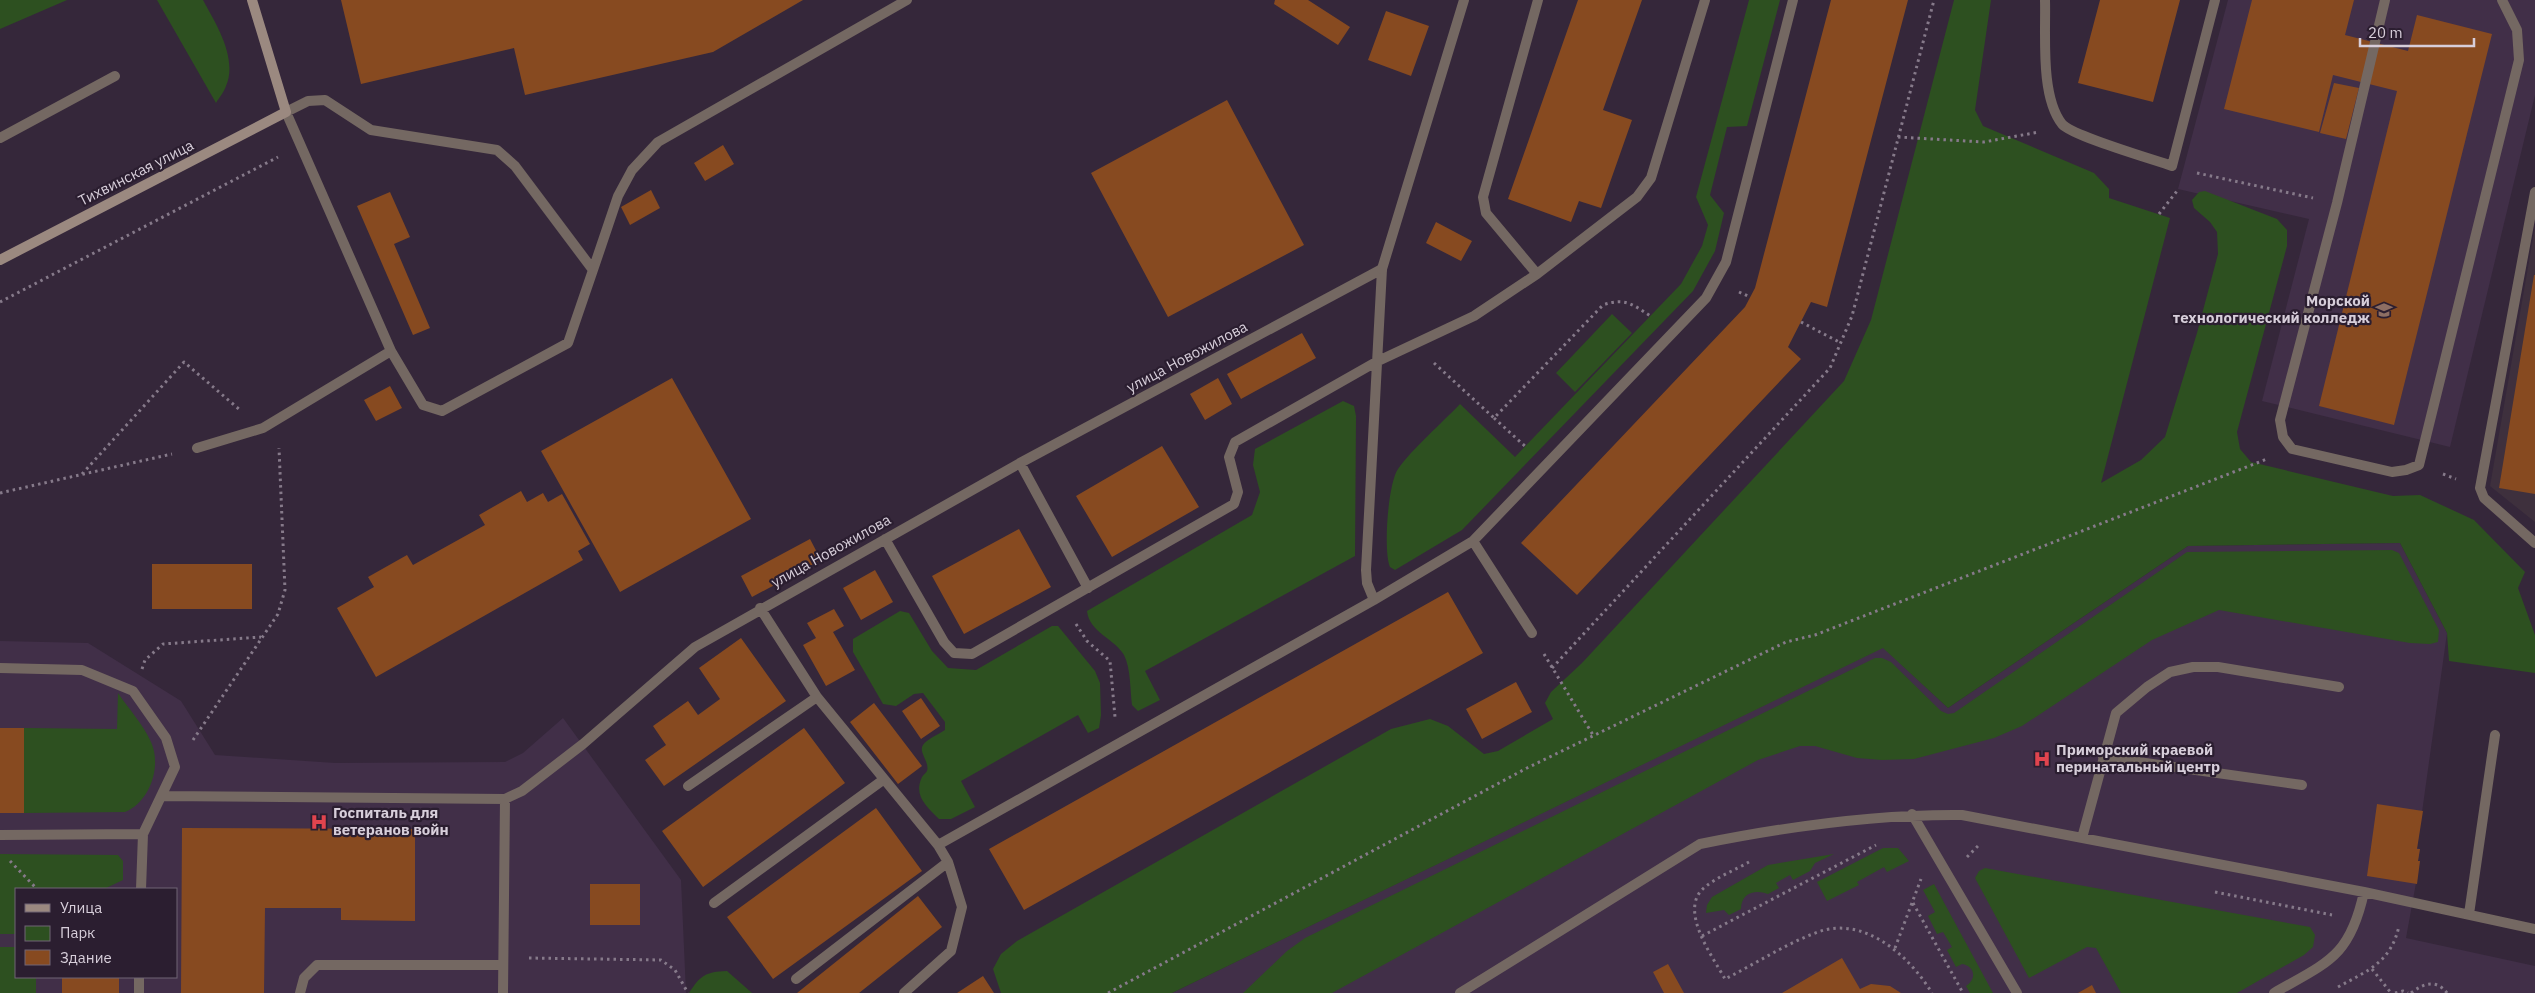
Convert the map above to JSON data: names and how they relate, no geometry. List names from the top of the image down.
{
  "streets": {
    "street": ["Тихвинская улица", "улица Новожилова"]
  },
  "places": {
    "school or university": ["Морской технологический колледж"],
    "hospital": ["Приморский краевой перинатальный центр", "Госпиталь для ветеранов войн"]
  },
  "legend": ["Улица", "Парк", "Здание"],
  "scale_bar": "20 m"
}
